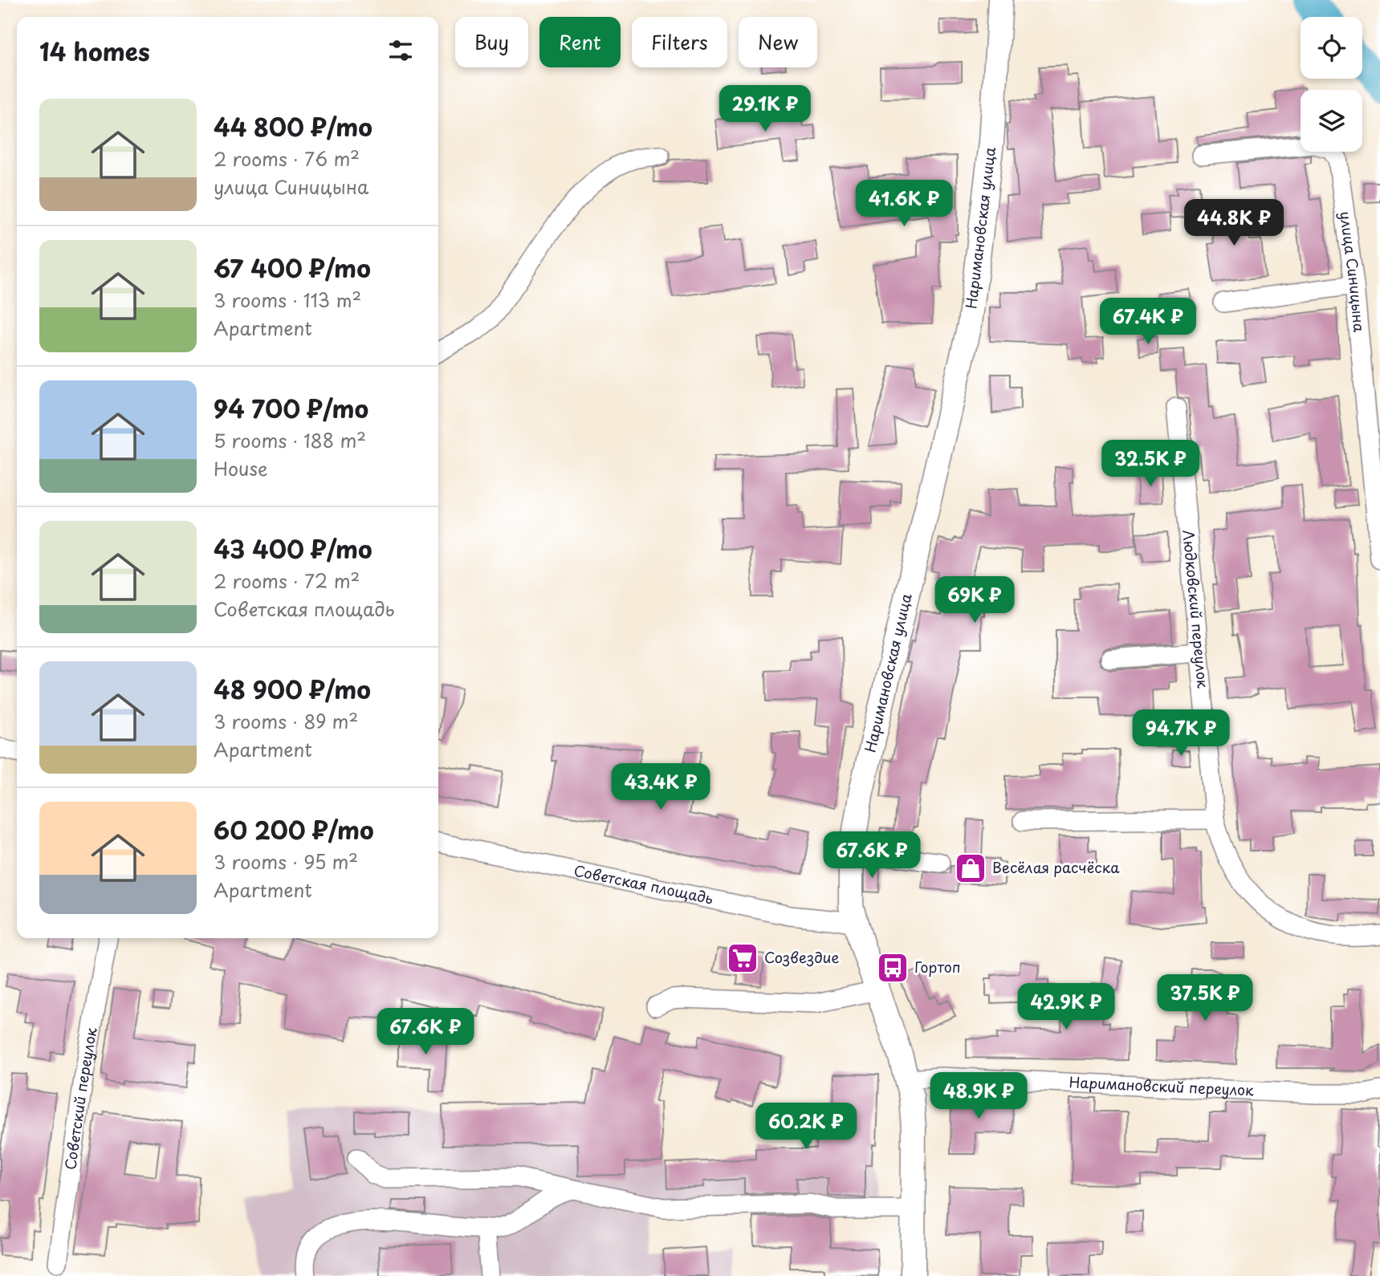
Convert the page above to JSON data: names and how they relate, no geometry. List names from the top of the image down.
{
  "streets": {
    "main road": ["Наримановская улица"],
    "street": [
      "улица Синицына",
      "Людковский переулок",
      "Советская площадь",
      "Наримановский переулок",
      "Советский переулок"
    ]
  },
  "crossings": [
    ["Наримановская улица", "Советская площадь"],
    ["Наримановская улица", "Наримановский переулок"]
  ],
  "places": {
    "shop": ["Весёлая расчёска"],
    "supermarket": ["Созвездие"],
    "bus stop": ["Гортоп"]
  },
  "page": {
    "chip": [
      "Buy",
      "Rent",
      "Filters",
      "New"
    ],
    "heading": "14 homes",
    "list": [
      {
        "name": "44 800 ₽/mo",
        "note": "2 rooms · 76 m² · улица Синицына"
      },
      {
        "name": "67 400 ₽/mo",
        "note": "3 rooms · 113 m² · Apartment"
      },
      {
        "name": "94 700 ₽/mo",
        "note": "5 rooms · 188 m² · House"
      },
      {
        "name": "43 400 ₽/mo",
        "note": "2 rooms · 72 m² · Советская площадь"
      },
      {
        "name": "48 900 ₽/mo",
        "note": "3 rooms · 89 m² · Apartment"
      },
      {
        "name": "60 200 ₽/mo",
        "note": "3 rooms · 95 m² · Apartment"
      }
    ],
    "price": [
      "29.1K ₽",
      "41.6K ₽",
      "44.8K ₽",
      "67.4K ₽",
      "32.5K ₽",
      "69K ₽",
      "94.7K ₽",
      "43.4K ₽",
      "67.6K ₽",
      "37.5K ₽",
      "42.9K ₽",
      "67.6K ₽",
      "48.9K ₽",
      "60.2K ₽"
    ]
  }
}
